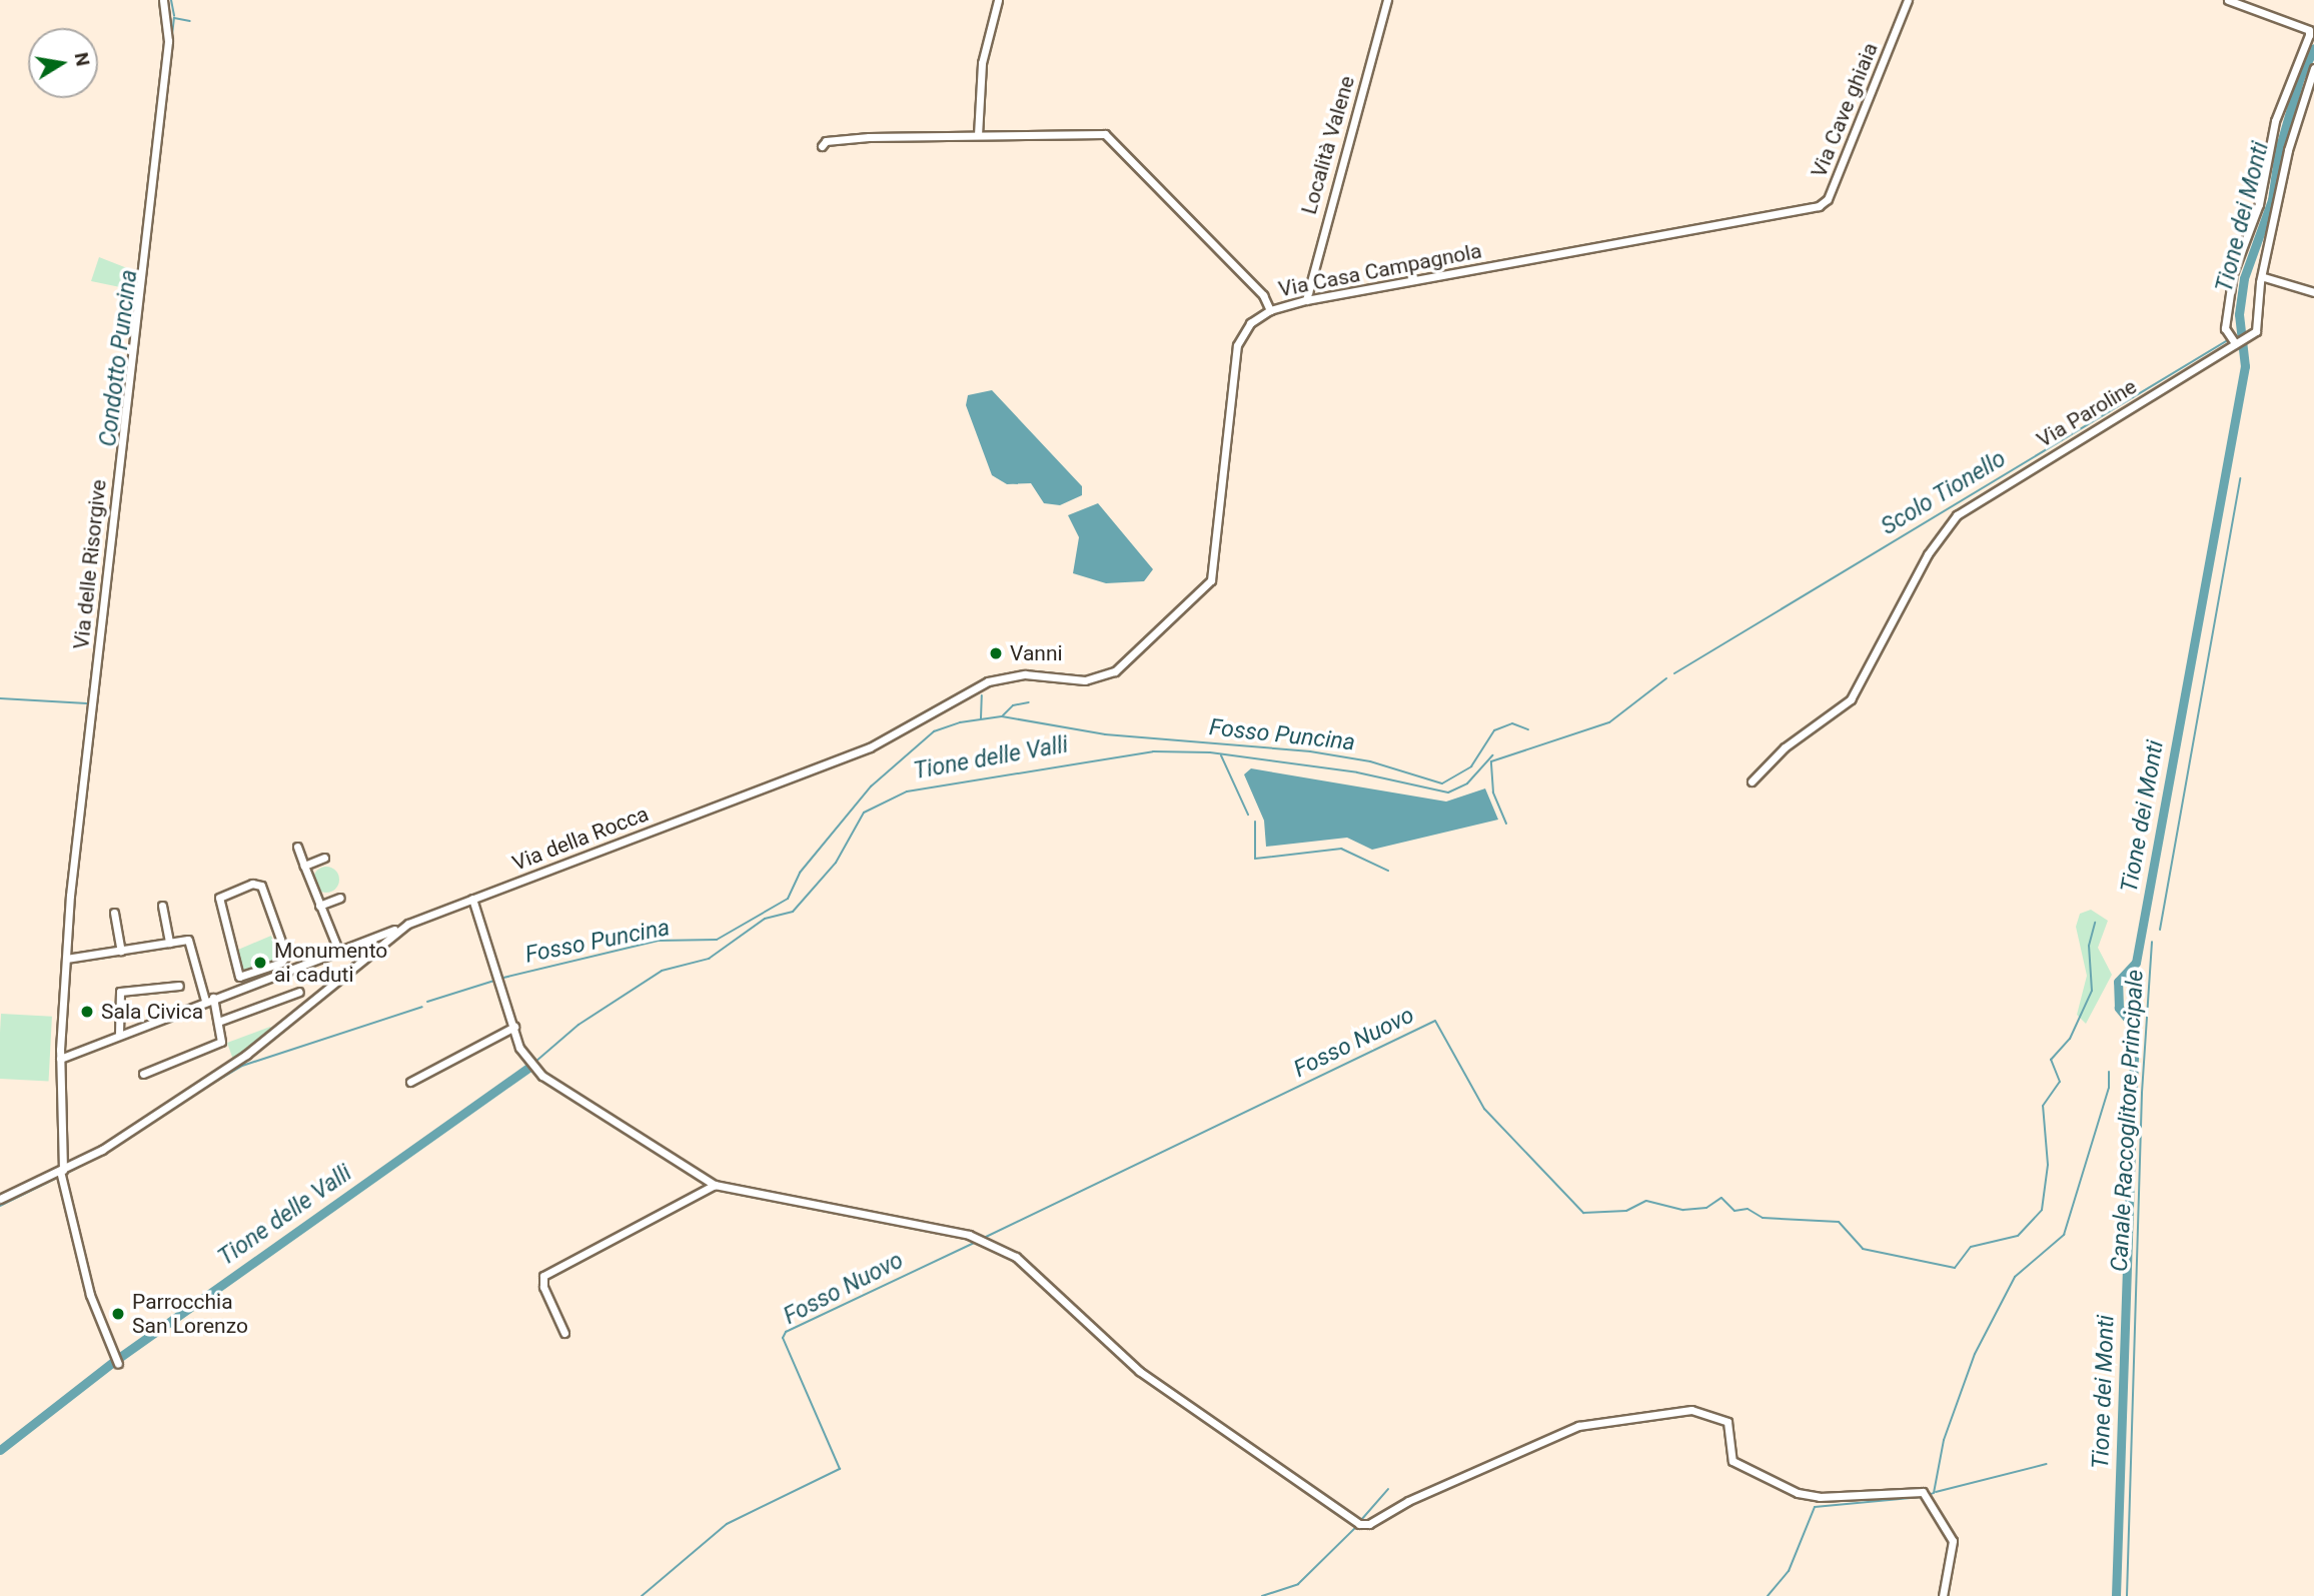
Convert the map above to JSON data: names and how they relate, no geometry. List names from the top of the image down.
{
  "streets": {
    "street": [
      "Via Cave ghiaia",
      "Località Valene",
      "Via Casa Campagnola",
      "Via Paroline",
      "Via delle Risorgive",
      "Via della Rocca"
    ]
  },
  "crossings": [
    ["Via Cave ghiaia", "Via Casa Campagnola"],
    ["Località Valene", "Via Casa Campagnola"],
    ["Via Casa Campagnola", "Via della Rocca"],
    ["Via delle Risorgive", "Via della Rocca"]
  ],
  "water": [
    "Tione dei Monti",
    "Condotto Puncina",
    "Scolo Tionello",
    "Fosso Puncina",
    "Tione delle Valli",
    "Fosso Nuovo",
    "Canale Raccoglitore Principale"
  ],
  "places": [
    "Vanni",
    "Monumento ai caduti",
    "Sala Civica",
    "Parrocchia San Lorenzo"
  ],
  "north": "right"
}
